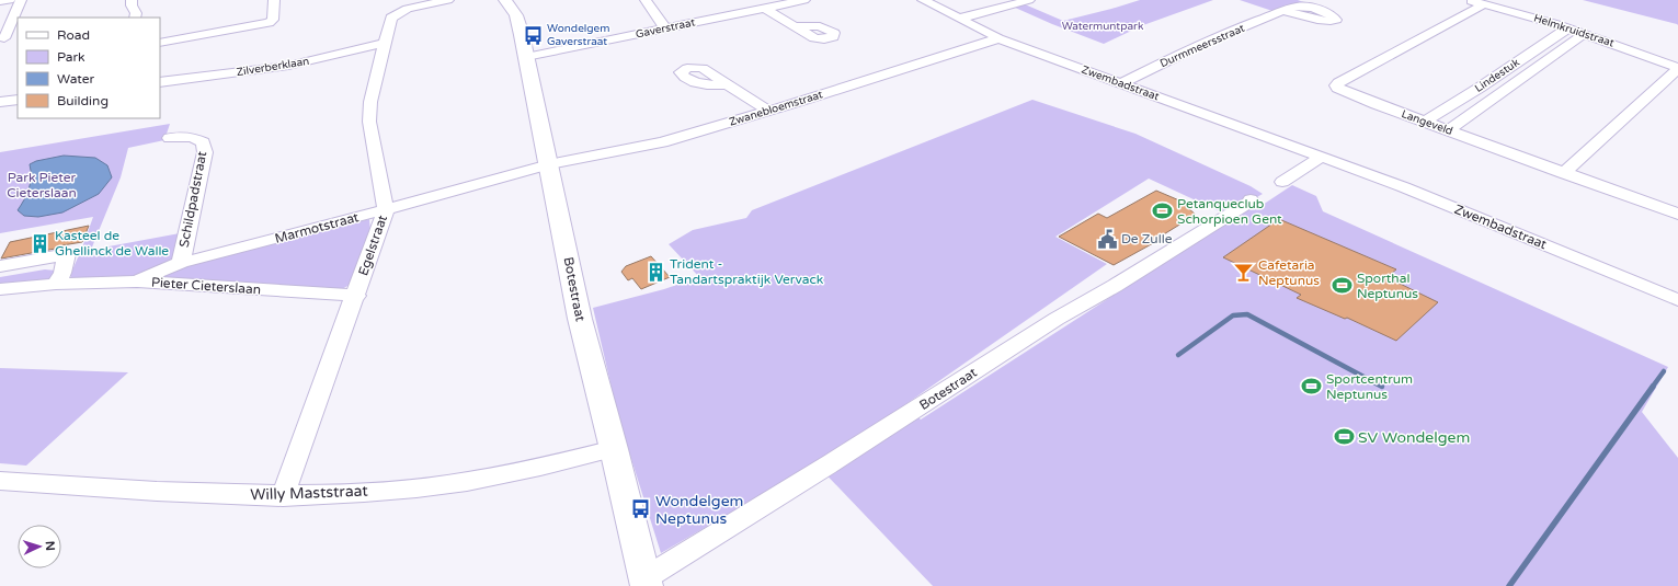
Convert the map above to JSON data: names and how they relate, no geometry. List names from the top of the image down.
{
  "streets": {
    "street": [
      "Gaverstraat",
      "Helmkruidstraat",
      "Durmmeersstraat",
      "Zilverberklaan",
      "Lindestuk",
      "Zwembadstraat",
      "Zwanebloemstraat",
      "Langeveld",
      "Schildpadstraat",
      "Marmotstraat",
      "Egelstraat",
      "Pieter Cieterslaan",
      "Botestraat",
      "Willy Maststraat"
    ]
  },
  "crossings": [
    ["Gaverstraat", "Botestraat"],
    ["Helmkruidstraat", "Lindestuk"],
    ["Helmkruidstraat", "Langeveld"],
    ["Durmmeersstraat", "Zwembadstraat"],
    ["Zilverberklaan", "Egelstraat"],
    ["Lindestuk", "Langeveld"],
    ["Zwembadstraat", "Zwanebloemstraat"],
    ["Zwanebloemstraat", "Marmotstraat"],
    ["Zwanebloemstraat", "Botestraat"],
    ["Schildpadstraat", "Marmotstraat"],
    ["Marmotstraat", "Egelstraat"],
    ["Marmotstraat", "Pieter Cieterslaan"],
    ["Marmotstraat", "Botestraat"],
    ["Egelstraat", "Pieter Cieterslaan"],
    ["Egelstraat", "Willy Maststraat"],
    ["Botestraat", "Willy Maststraat"]
  ],
  "parks": ["Watermuntpark", "Park Pieter Cieterslaan"],
  "places": {
    "bus stop": ["Wondelgem Gaverstraat", "Wondelgem Neptunus"],
    "sports": [
      "Petanqueclub Schorpioen Gent",
      "Sporthal Neptunus",
      "Sportcentrum Neptunus",
      "SV Wondelgem"
    ],
    "public building": ["De Zulle"],
    "building": ["Kasteel de Ghellinck de Walle", "Trident - Tandartspraktijk Vervack"],
    "bar": ["Cafetaria Neptunus"]
  },
  "legend": [
    "Road",
    "Park",
    "Water",
    "Building"
  ],
  "north": "right"
}
